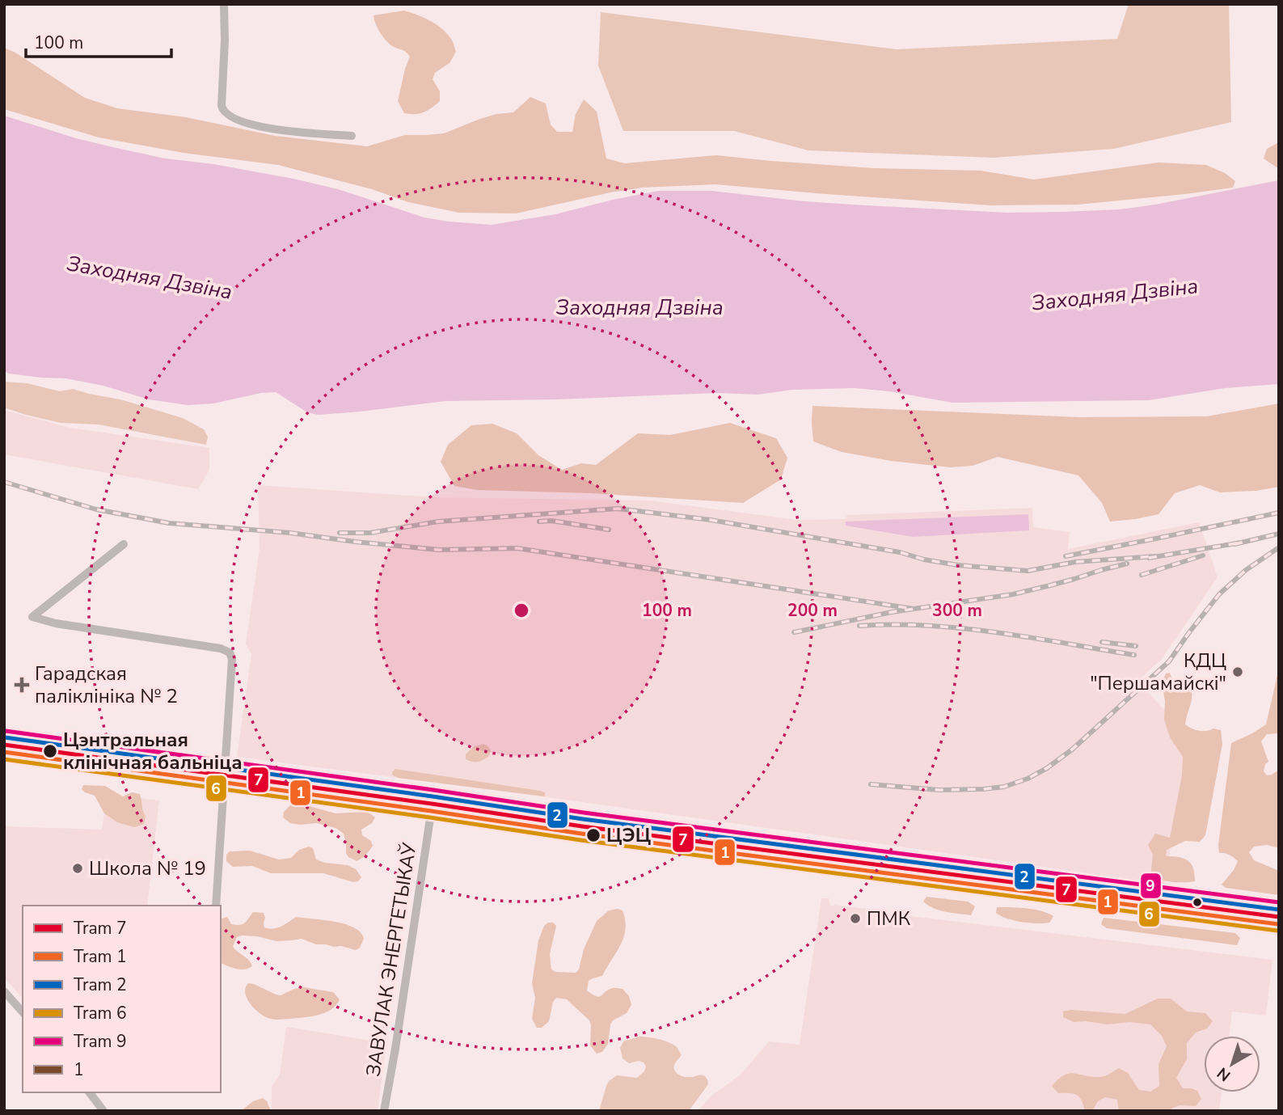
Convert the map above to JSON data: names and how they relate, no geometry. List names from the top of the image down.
{
  "streets": {
    "street": ["ЗАВУЛАК ЭНЕРГЕТЫКАЎ"]
  },
  "water": ["Заходняя Дзвіна"],
  "places": {
    "other": [
      "КДЦ \"Першамайскі\"",
      "Цэнтральная клінічная бальніца",
      "ЦЭЦ",
      "Школа № 19",
      "ПМК"
    ],
    "health": ["Гарадская паліклініка № 2"]
  },
  "lines": [
    "tram line 9",
    "tram line 2",
    "transit line 1",
    "tram line 7",
    "tram line 1",
    "tram line 6"
  ],
  "legend": [
    "Tram 7",
    "Tram 1",
    "Tram 2",
    "Tram 6",
    "Tram 9",
    "1"
  ],
  "scale_bar": "100 m",
  "north": "bottom left",
  "rings": ["100 m", "200 m", "300 m"]
}
